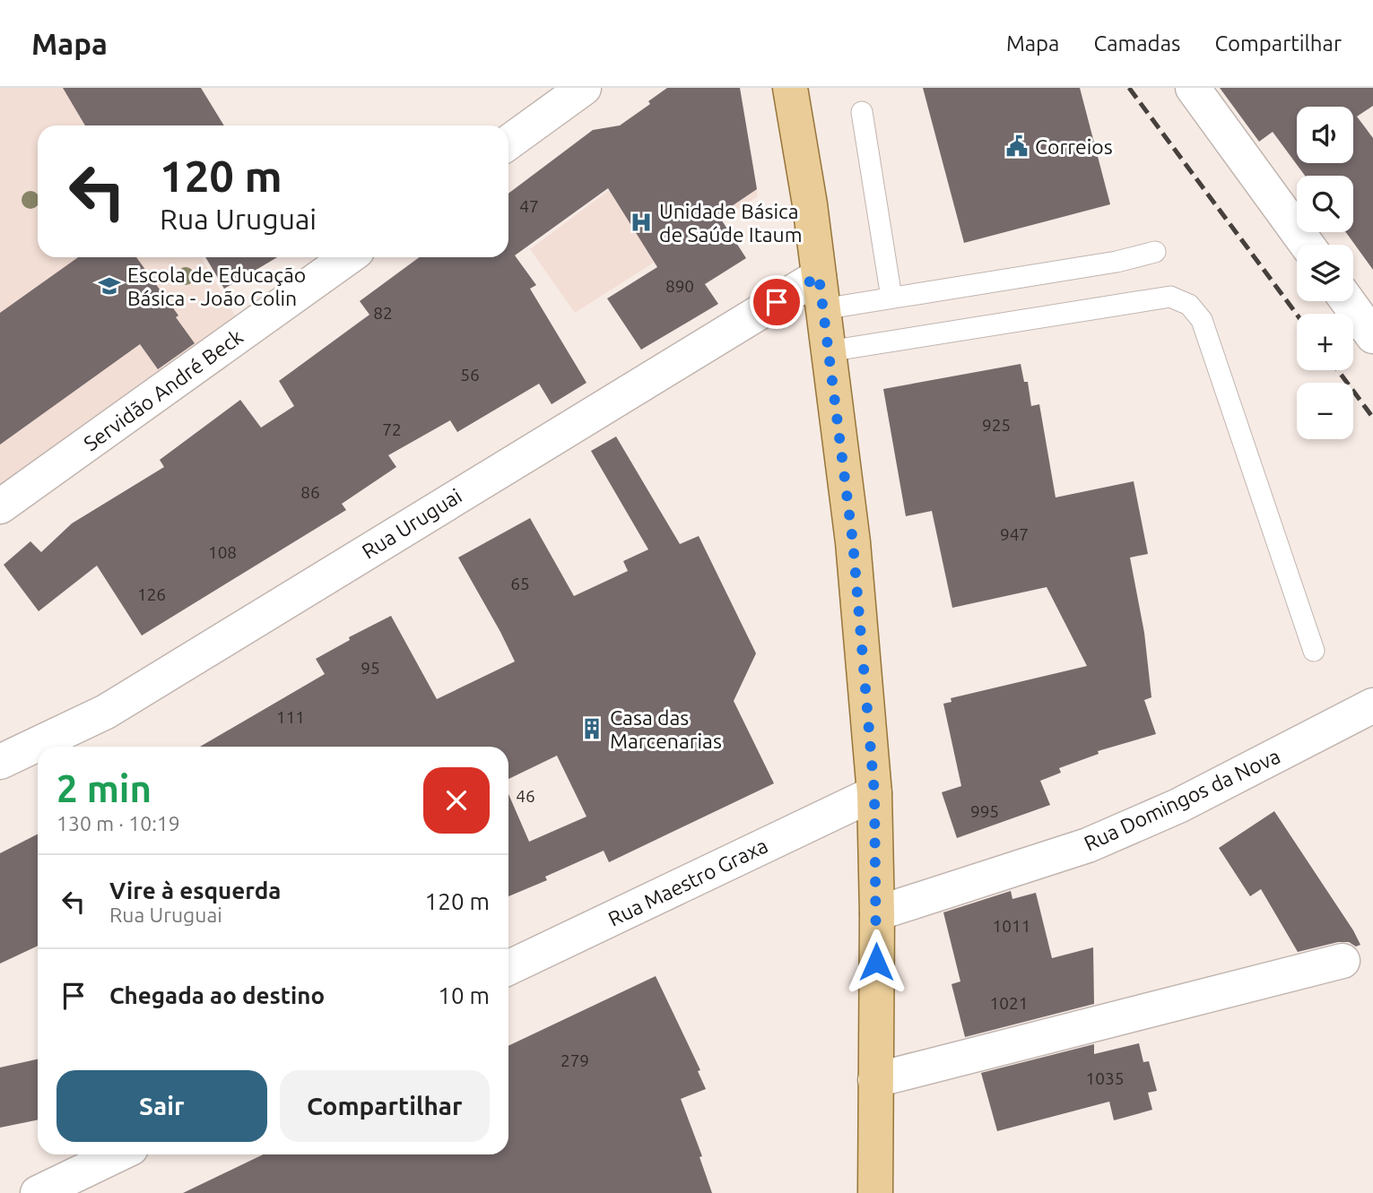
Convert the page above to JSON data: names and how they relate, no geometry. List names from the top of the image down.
{
  "streets": {
    "street": [
      "Servidão André Beck",
      "Rua Uruguai",
      "Rua Domingos da Nova",
      "Rua Maestro Graxa"
    ]
  },
  "places": {
    "public building": ["Correios"],
    "hospital": ["Unidade Básica de Saúde Itaum"],
    "school or university": ["Escola de Educação Básica - João Colin"],
    "building": ["Casa das Marcenarias"]
  },
  "house_numbers": [
    "47",
    "890",
    "82",
    "56",
    "925",
    "72",
    "86",
    "947",
    "108",
    "65",
    "126",
    "95",
    "111",
    "46",
    "995",
    "1011",
    "1021",
    "279",
    "1035"
  ],
  "page": {
    "header": "Mapa",
    "nav": ["Mapa", "Camadas", "Compartilhar"],
    "map_buttons": ["+", "−"],
    "turn": ["120 m", "Rua Uruguai"],
    "heading": ["2 min", "130 m · 10:19"],
    "list": [
      {
        "name": "Vire à esquerda",
        "note": "Rua Uruguai",
        "value": "120 m"
      },
      {
        "name": "Chegada ao destino",
        "value": "10 m"
      }
    ],
    "buttons": ["Sair", "Compartilhar"]
  }
}
